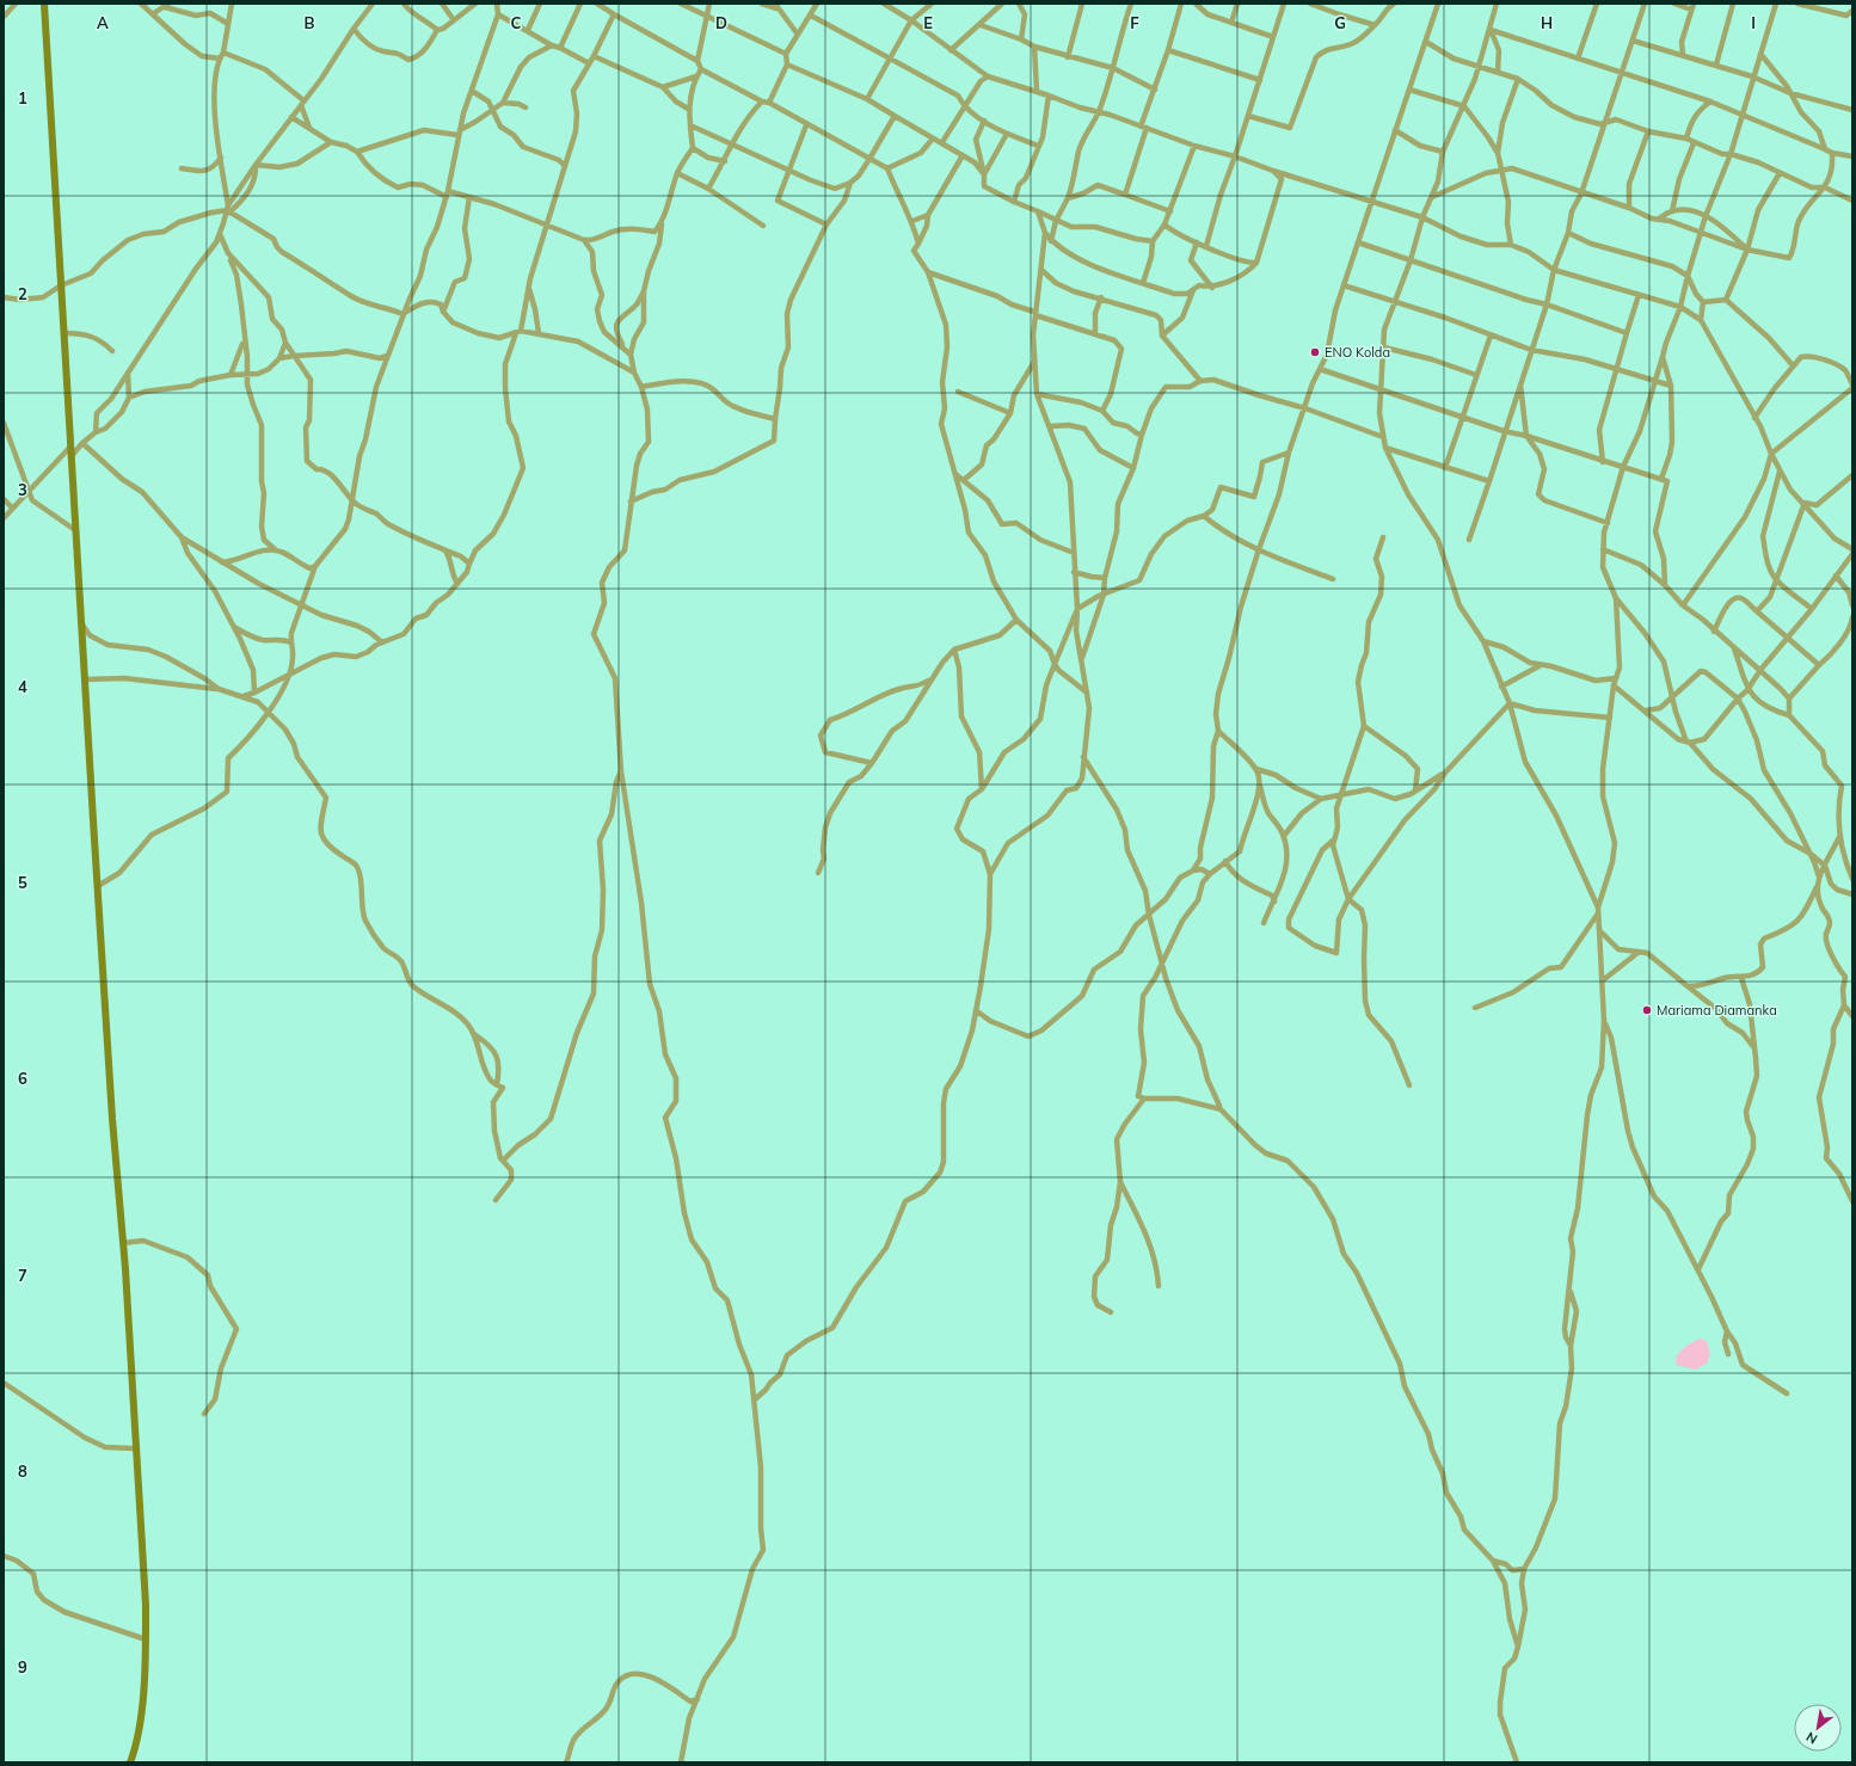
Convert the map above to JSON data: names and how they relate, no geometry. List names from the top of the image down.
{
  "places": ["ENO Kolda", "Mariama Diamanka"],
  "north": "bottom left",
  "grid": {
    "columns": [
      "A",
      "B",
      "C",
      "D",
      "E",
      "F",
      "G",
      "H",
      "I"
    ],
    "rows": [
      "1",
      "2",
      "3",
      "4",
      "5",
      "6",
      "7",
      "8",
      "9"
    ]
  }
}
